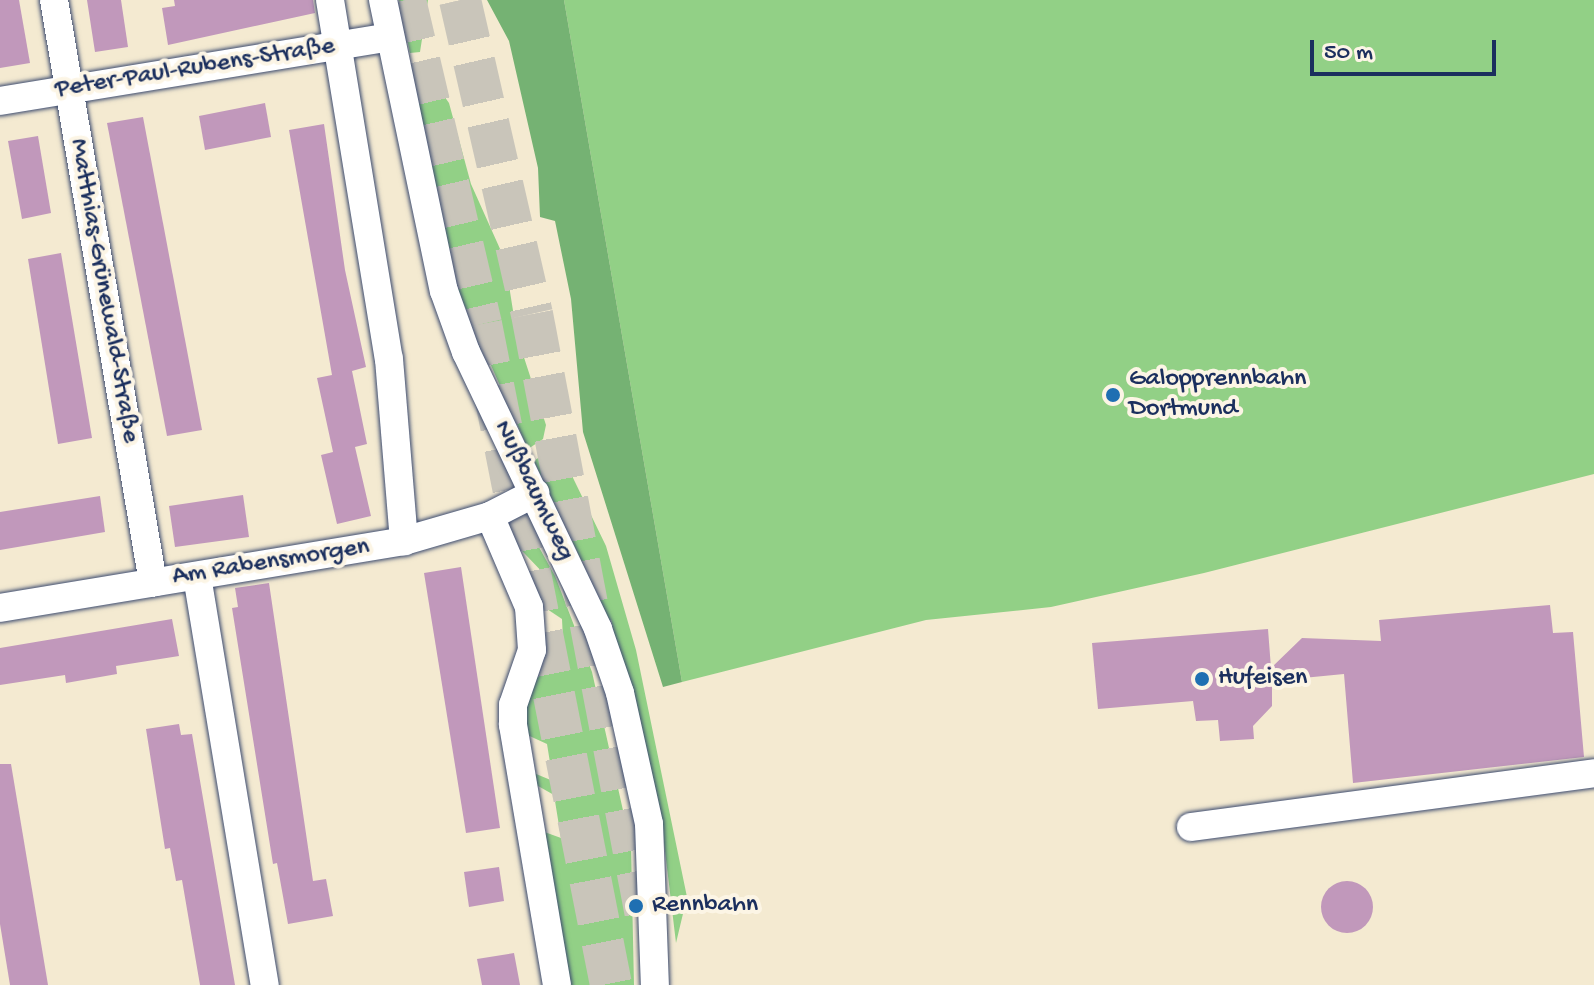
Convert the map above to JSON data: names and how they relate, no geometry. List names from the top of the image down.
{
  "streets": {
    "street": [
      "Peter-Paul-Rubens-Straße",
      "Matthias-Grünewald-Straße",
      "Nußbaumweg",
      "Am Rabensmorgen"
    ]
  },
  "crossings": [
    ["Peter-Paul-Rubens-Straße", "Matthias-Grünewald-Straße"],
    ["Peter-Paul-Rubens-Straße", "Nußbaumweg"],
    ["Matthias-Grünewald-Straße", "Am Rabensmorgen"],
    ["Nußbaumweg", "Am Rabensmorgen"]
  ],
  "places": ["Galopprennbahn Dortmund", "Hufeisen", "Rennbahn"],
  "scale_bar": "50 m"
}
